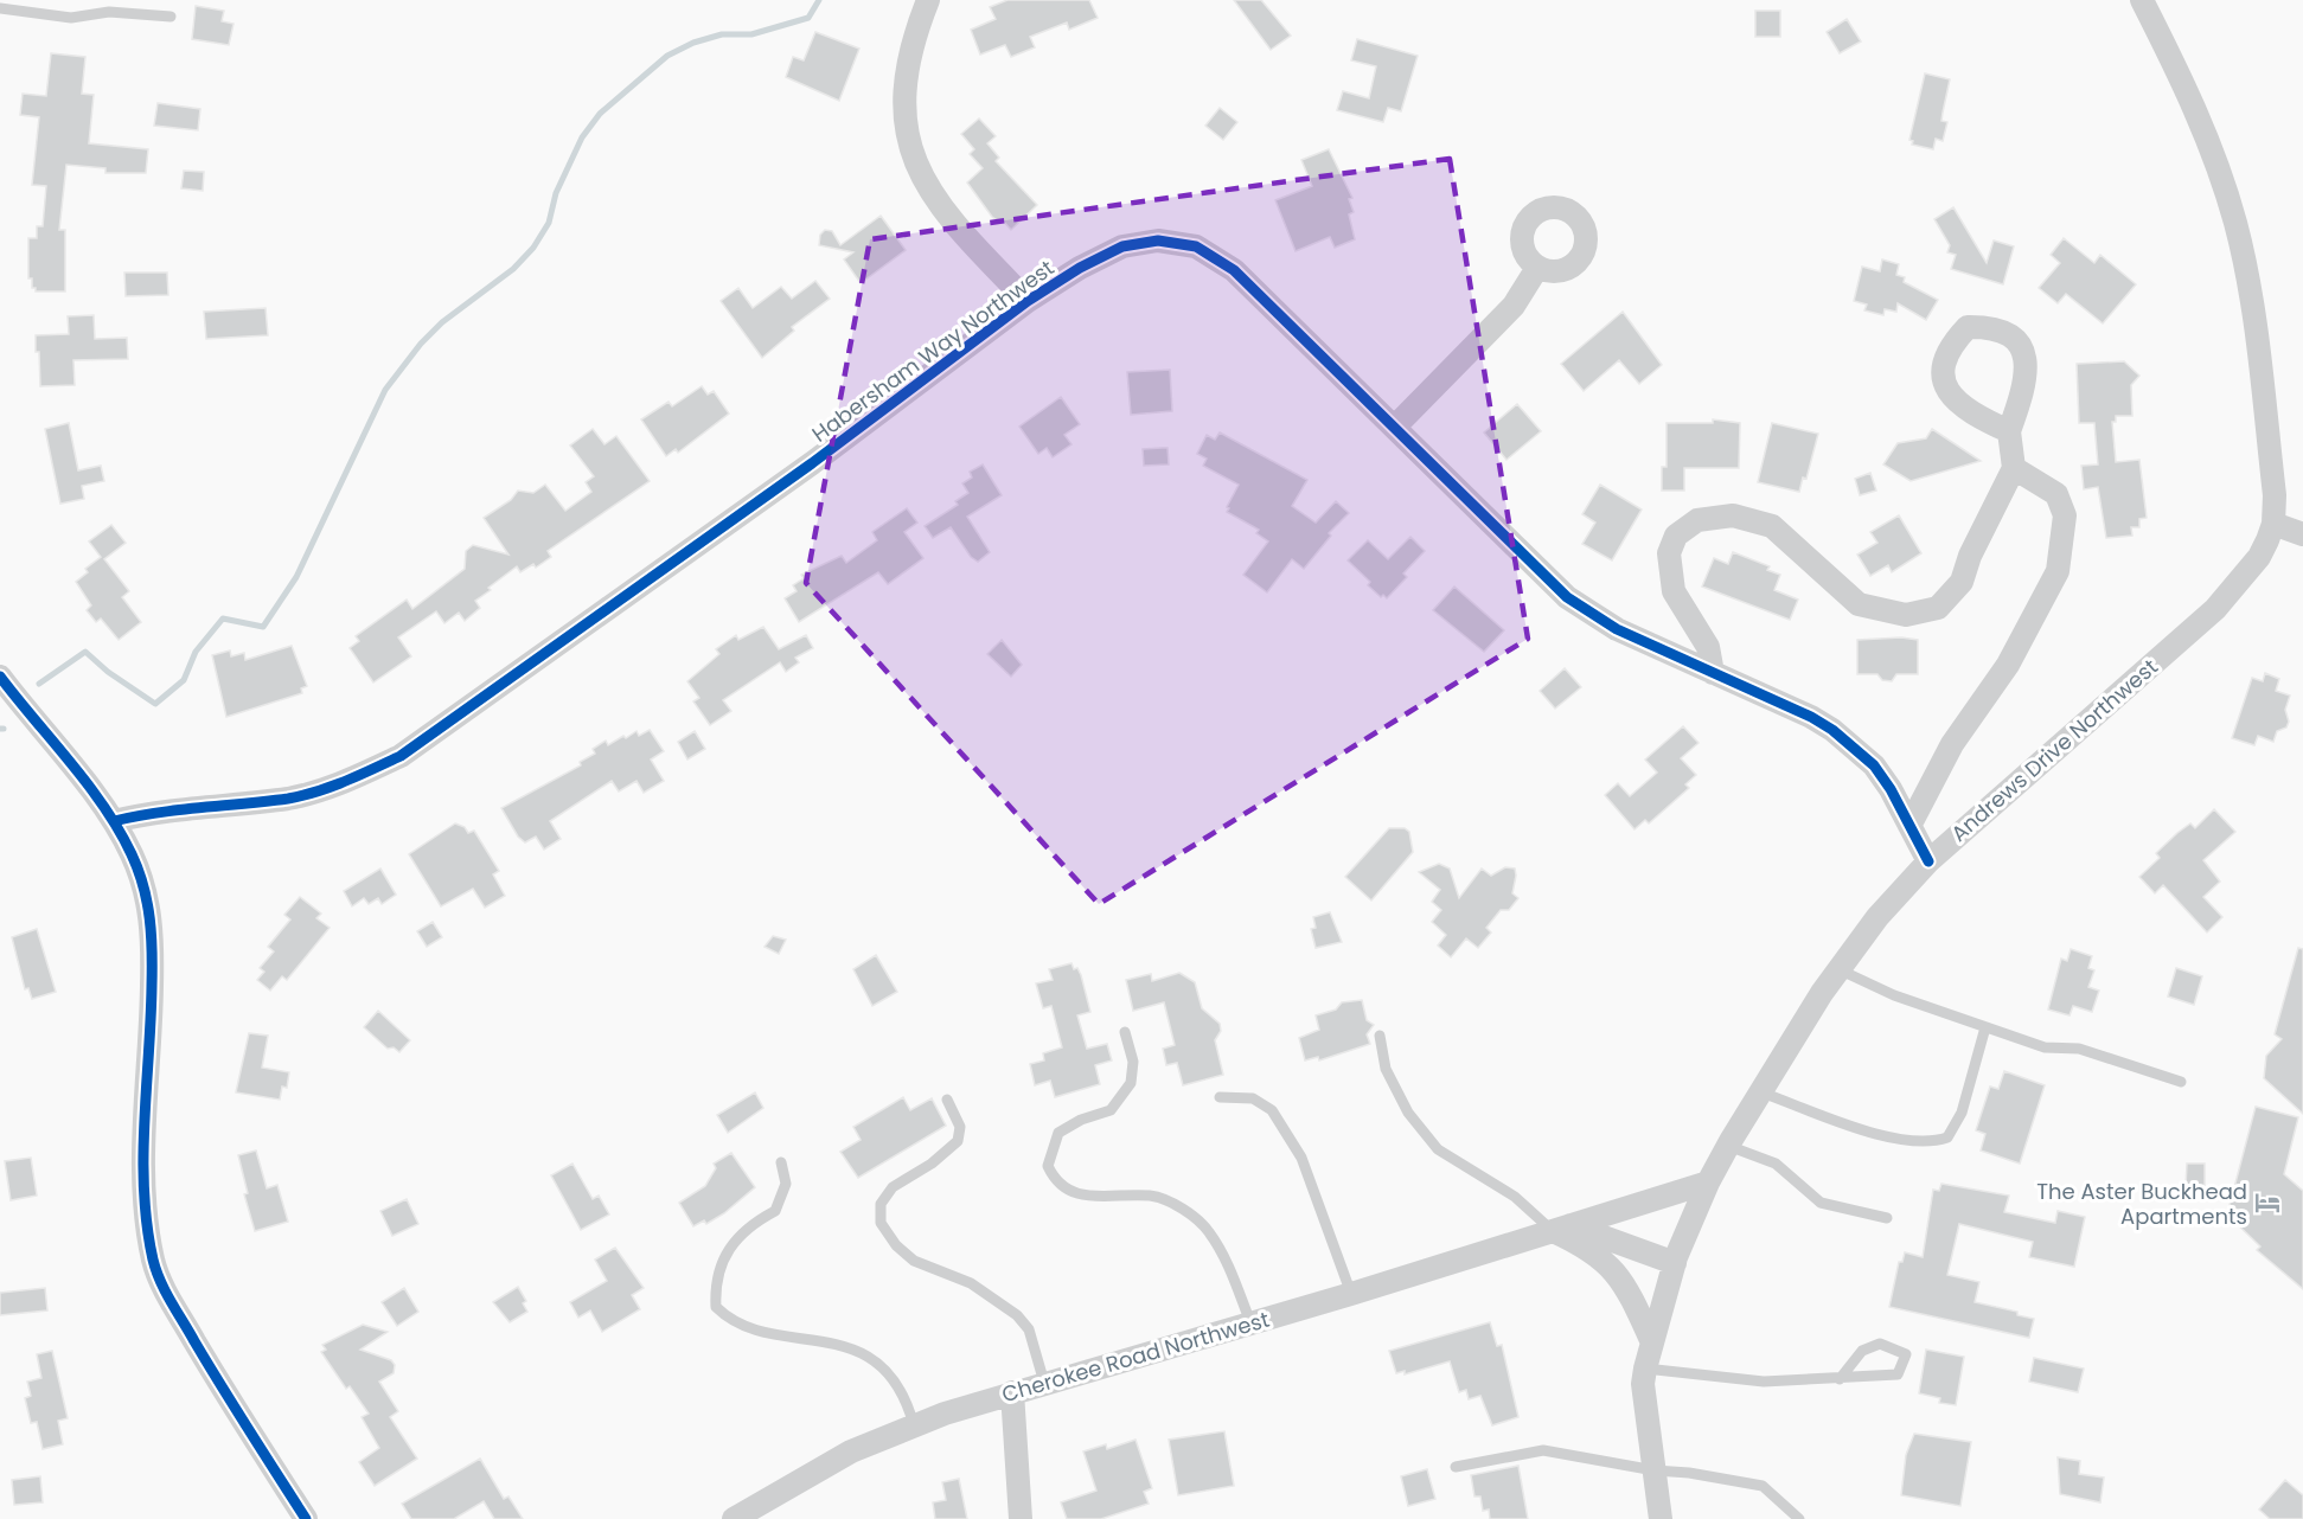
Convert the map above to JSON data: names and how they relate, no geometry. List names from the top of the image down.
{
  "streets": {
    "street": ["Habersham Way Northwest", "Andrews Drive Northwest", "Cherokee Road Northwest"]
  },
  "crossings": [
    ["Habersham Way Northwest", "Andrews Drive Northwest"],
    ["Andrews Drive Northwest", "Cherokee Road Northwest"]
  ],
  "places": {
    "hotel": ["The Aster Buckhead Apartments"]
  }
}
